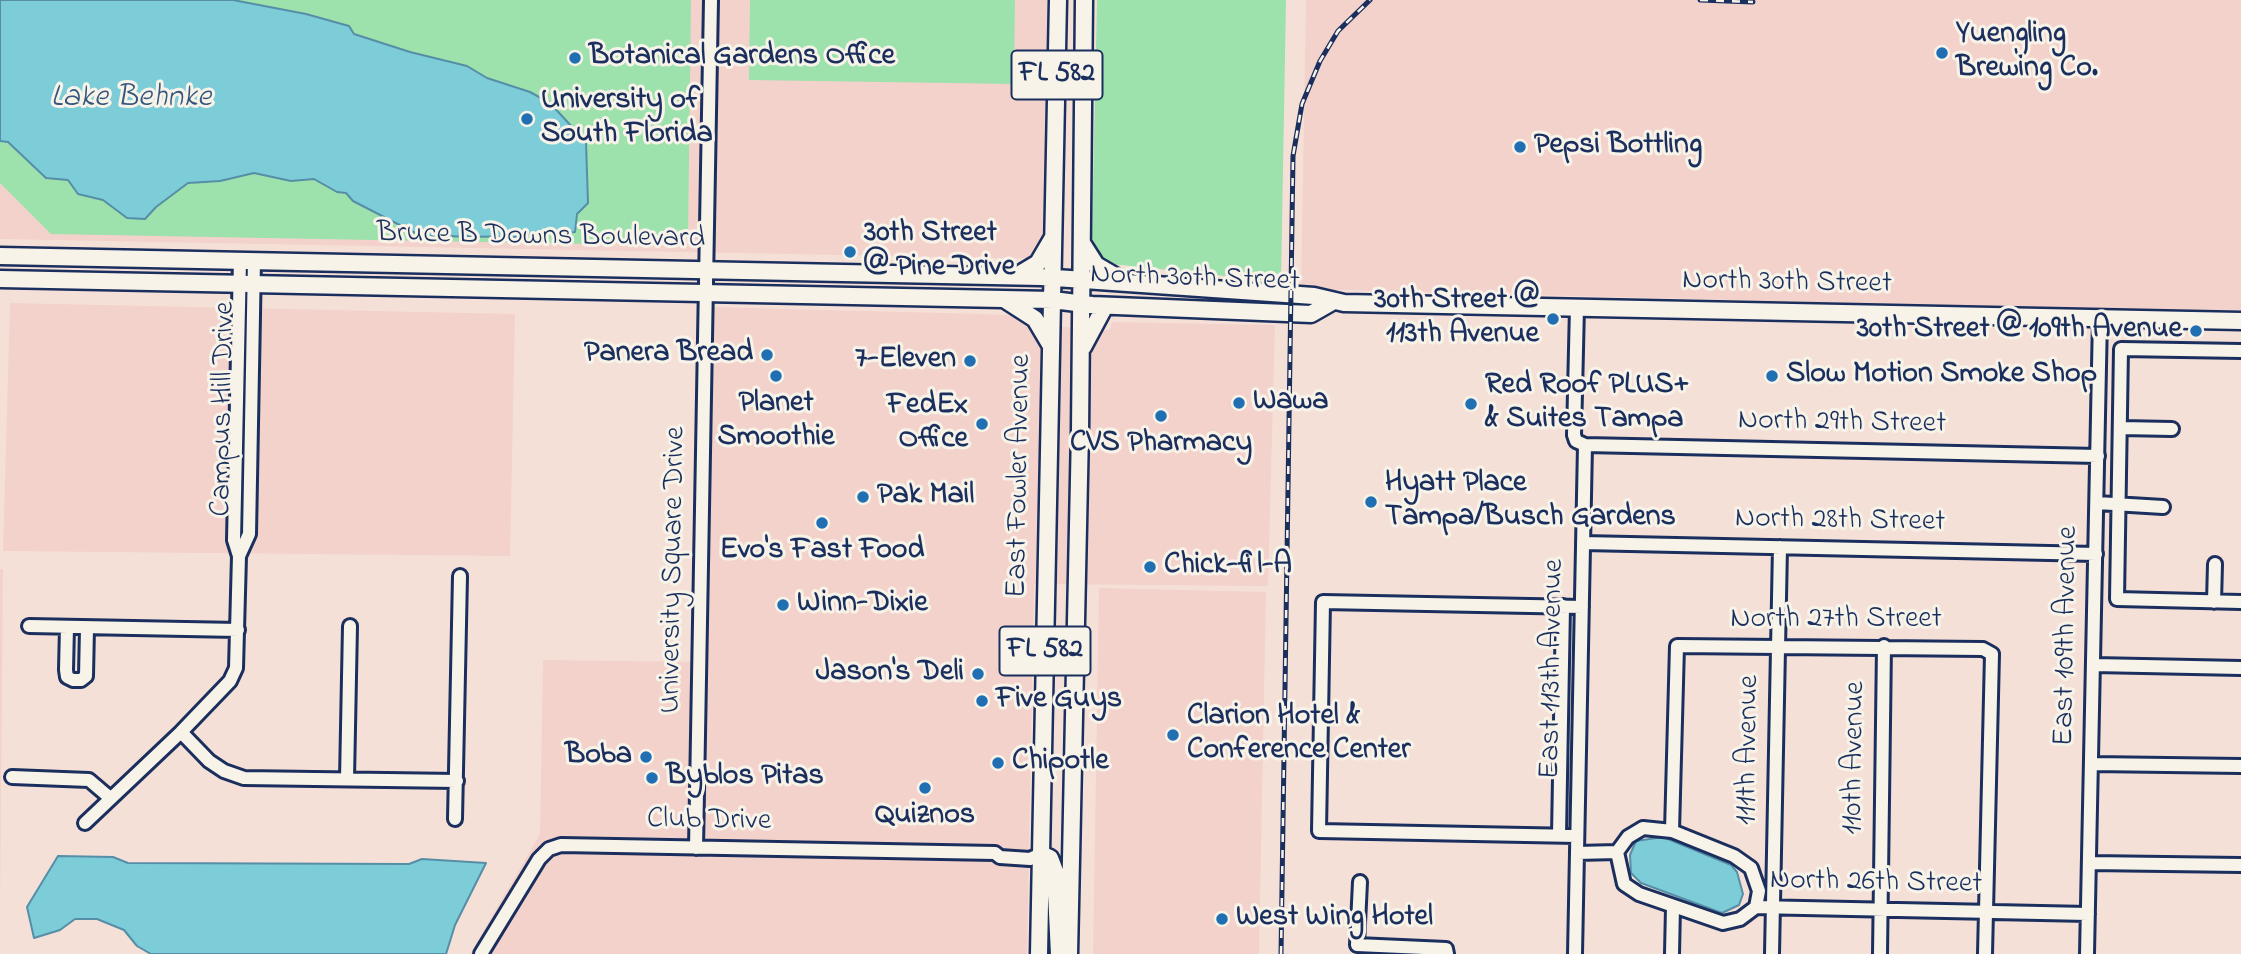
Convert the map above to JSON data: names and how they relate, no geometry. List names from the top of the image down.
{
  "streets": {
    "main road": [
      "FL 582",
      "Bruce B Downs Boulevard",
      "North 30th Street",
      "East Fowler Avenue"
    ],
    "street": [
      "Campus Hill Drive",
      "North 29th Street",
      "North 28th Street",
      "University Square Drive",
      "North 27th Street",
      "East 109th Avenue",
      "East 113th Avenue",
      "111th Avenue",
      "110th Avenue",
      "Club Drive",
      "North 26th Street"
    ]
  },
  "crossings": [
    ["Bruce B Downs Boulevard", "North 30th Street"],
    ["Bruce B Downs Boulevard", "Campus Hill Drive"],
    ["Bruce B Downs Boulevard", "East Fowler Avenue"],
    ["Bruce B Downs Boulevard", "University Square Drive"],
    ["North 30th Street", "East Fowler Avenue"],
    ["North 30th Street", "East 109th Avenue"],
    ["North 30th Street", "East 113th Avenue"],
    ["North 29th Street", "East 109th Avenue"],
    ["North 29th Street", "East 113th Avenue"],
    ["East Fowler Avenue", "Club Drive"],
    ["North 28th Street", "East 109th Avenue"],
    ["North 28th Street", "East 113th Avenue"],
    ["North 28th Street", "111th Avenue"],
    ["University Square Drive", "Club Drive"],
    ["North 27th Street", "111th Avenue"],
    ["North 27th Street", "110th Avenue"],
    ["North 27th Street", "North 26th Street"],
    ["East 109th Avenue", "North 26th Street"],
    ["111th Avenue", "North 26th Street"],
    ["110th Avenue", "North 26th Street"]
  ],
  "water": ["Lake Behnke"],
  "places": [
    "Yuengling Brewing Co.",
    "Botanical Gardens Office",
    "University of South Florida",
    "Pepsi Bottling",
    "30th Street @ Pine Drive",
    "30th Street @ 113th Avenue",
    "30th Street @ 109th Avenue",
    "Panera Bread",
    "7-Eleven",
    "Planet Smoothie",
    "Slow Motion Smoke Shop",
    "Wawa",
    "Red Roof PLUS+ & Suites Tampa",
    "CVS Pharmacy",
    "FedEx Office",
    "Pak Mail",
    "Hyatt Place Tampa/Busch Gardens",
    "Evo's Fast Food",
    "Chick-fil-A",
    "Winn-Dixie",
    "Jason's Deli",
    "Five Guys",
    "Clarion Hotel & Conference Center",
    "Boba",
    "Chipotle",
    "Byblos Pitas",
    "Quiznos",
    "West Wing Hotel"
  ]
}
